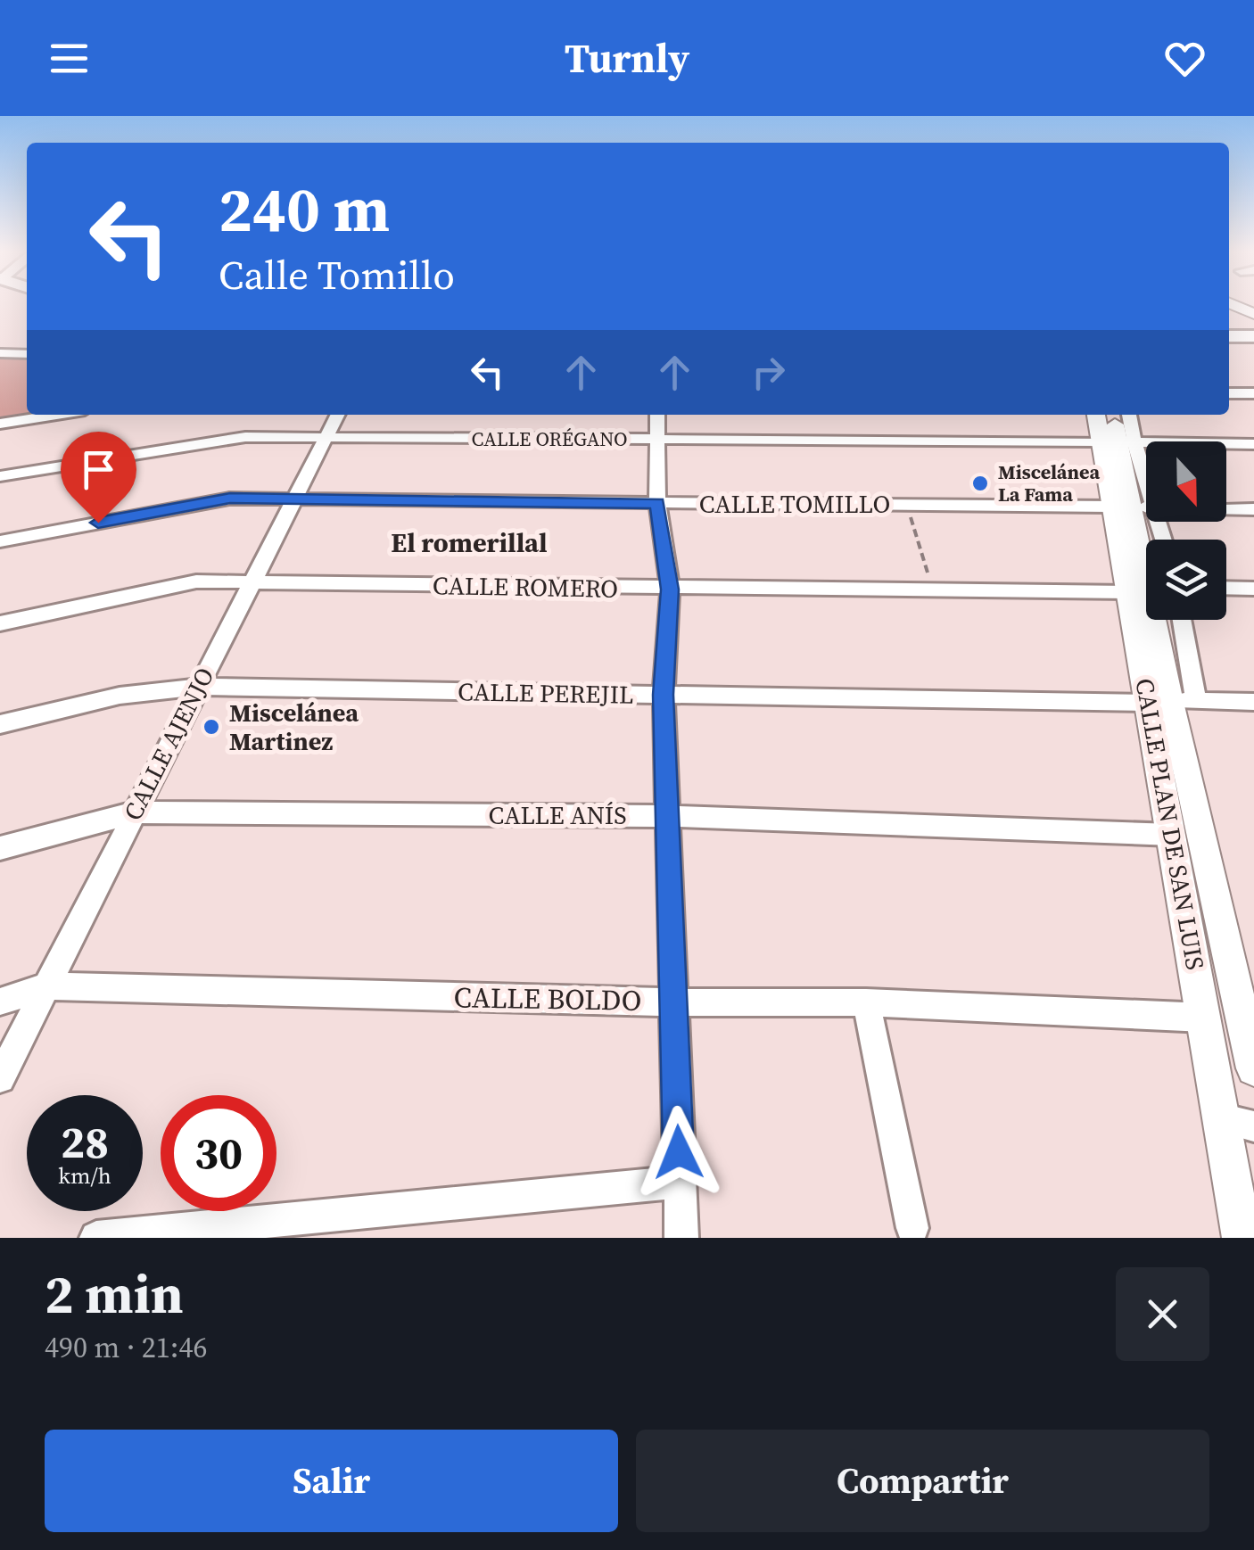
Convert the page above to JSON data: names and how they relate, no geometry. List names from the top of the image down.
{
  "streets": {
    "street": [
      "CALLE ORÉGANO",
      "CALLE TOMILLO",
      "CALLE ROMERO",
      "CALLE PEREJIL",
      "CALLE AJENJO",
      "CALLE ANÍS",
      "CALLE PLAN DE SAN LUIS",
      "CALLE BOLDO"
    ]
  },
  "crossings": [
    ["CALLE ORÉGANO", "CALLE AJENJO"],
    ["CALLE ORÉGANO", "CALLE PLAN DE SAN LUIS"],
    ["CALLE TOMILLO", "CALLE AJENJO"],
    ["CALLE TOMILLO", "CALLE PLAN DE SAN LUIS"],
    ["CALLE ROMERO", "CALLE AJENJO"],
    ["CALLE ROMERO", "CALLE PLAN DE SAN LUIS"],
    ["CALLE PEREJIL", "CALLE AJENJO"],
    ["CALLE PEREJIL", "CALLE PLAN DE SAN LUIS"],
    ["CALLE AJENJO", "CALLE ANÍS"],
    ["CALLE AJENJO", "CALLE BOLDO"],
    ["CALLE ANÍS", "CALLE PLAN DE SAN LUIS"],
    ["CALLE PLAN DE SAN LUIS", "CALLE BOLDO"]
  ],
  "districts": ["El romerillal"],
  "places": ["Miscelánea La Fama", "Miscelánea Martinez"],
  "north": "bottom",
  "page": {
    "header": "Turnly",
    "turn": ["240 m", "Calle Tomillo"],
    "speed": "28 km/h",
    "limit": "30",
    "heading": ["2 min", "490 m · 21:46"],
    "buttons": ["Salir", "Compartir"]
  }
}
